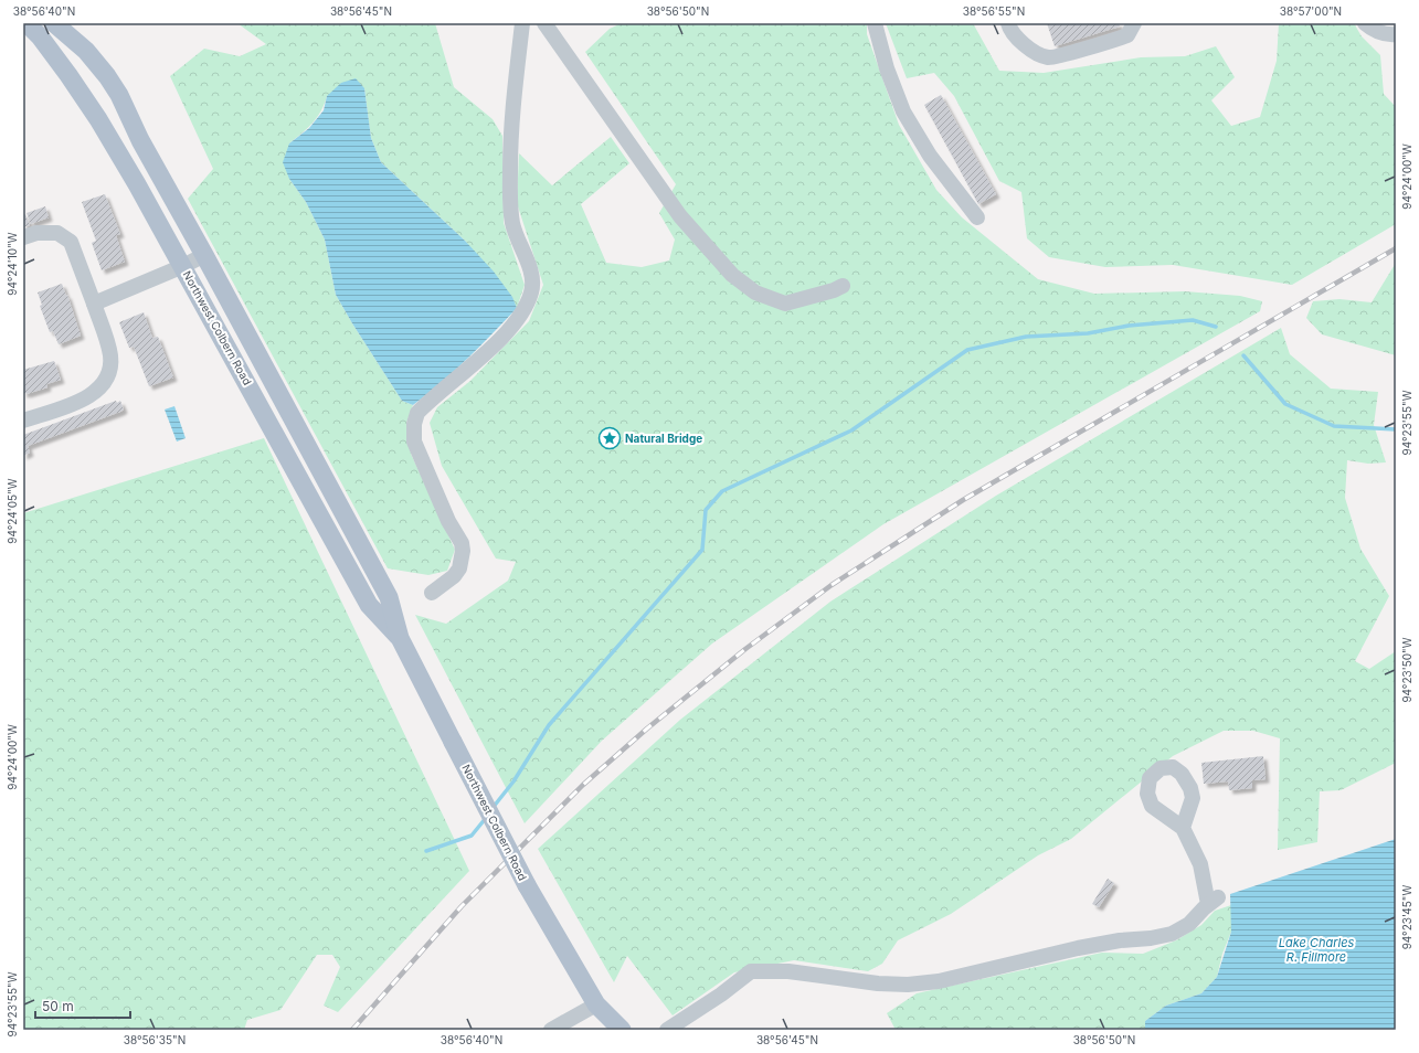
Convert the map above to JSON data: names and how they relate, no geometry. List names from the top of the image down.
{
  "streets": {
    "main road": ["Northwest Colbern Road"]
  },
  "water": ["Lake Charles R. Fillmore"],
  "places": {
    "place": ["Natural Bridge"]
  },
  "scale_bar": "50 m",
  "coordinates": [
    "38°56'40\"N",
    "38°56'45\"N",
    "38°56'50\"N",
    "38°56'55\"N",
    "38°57'00\"N",
    "94°24'00\"W",
    "94°24'10\"W",
    "94°23'55\"W",
    "94°24'05\"W",
    "94°23'50\"W",
    "94°23'45\"W",
    "38°56'35\"N"
  ]
}
